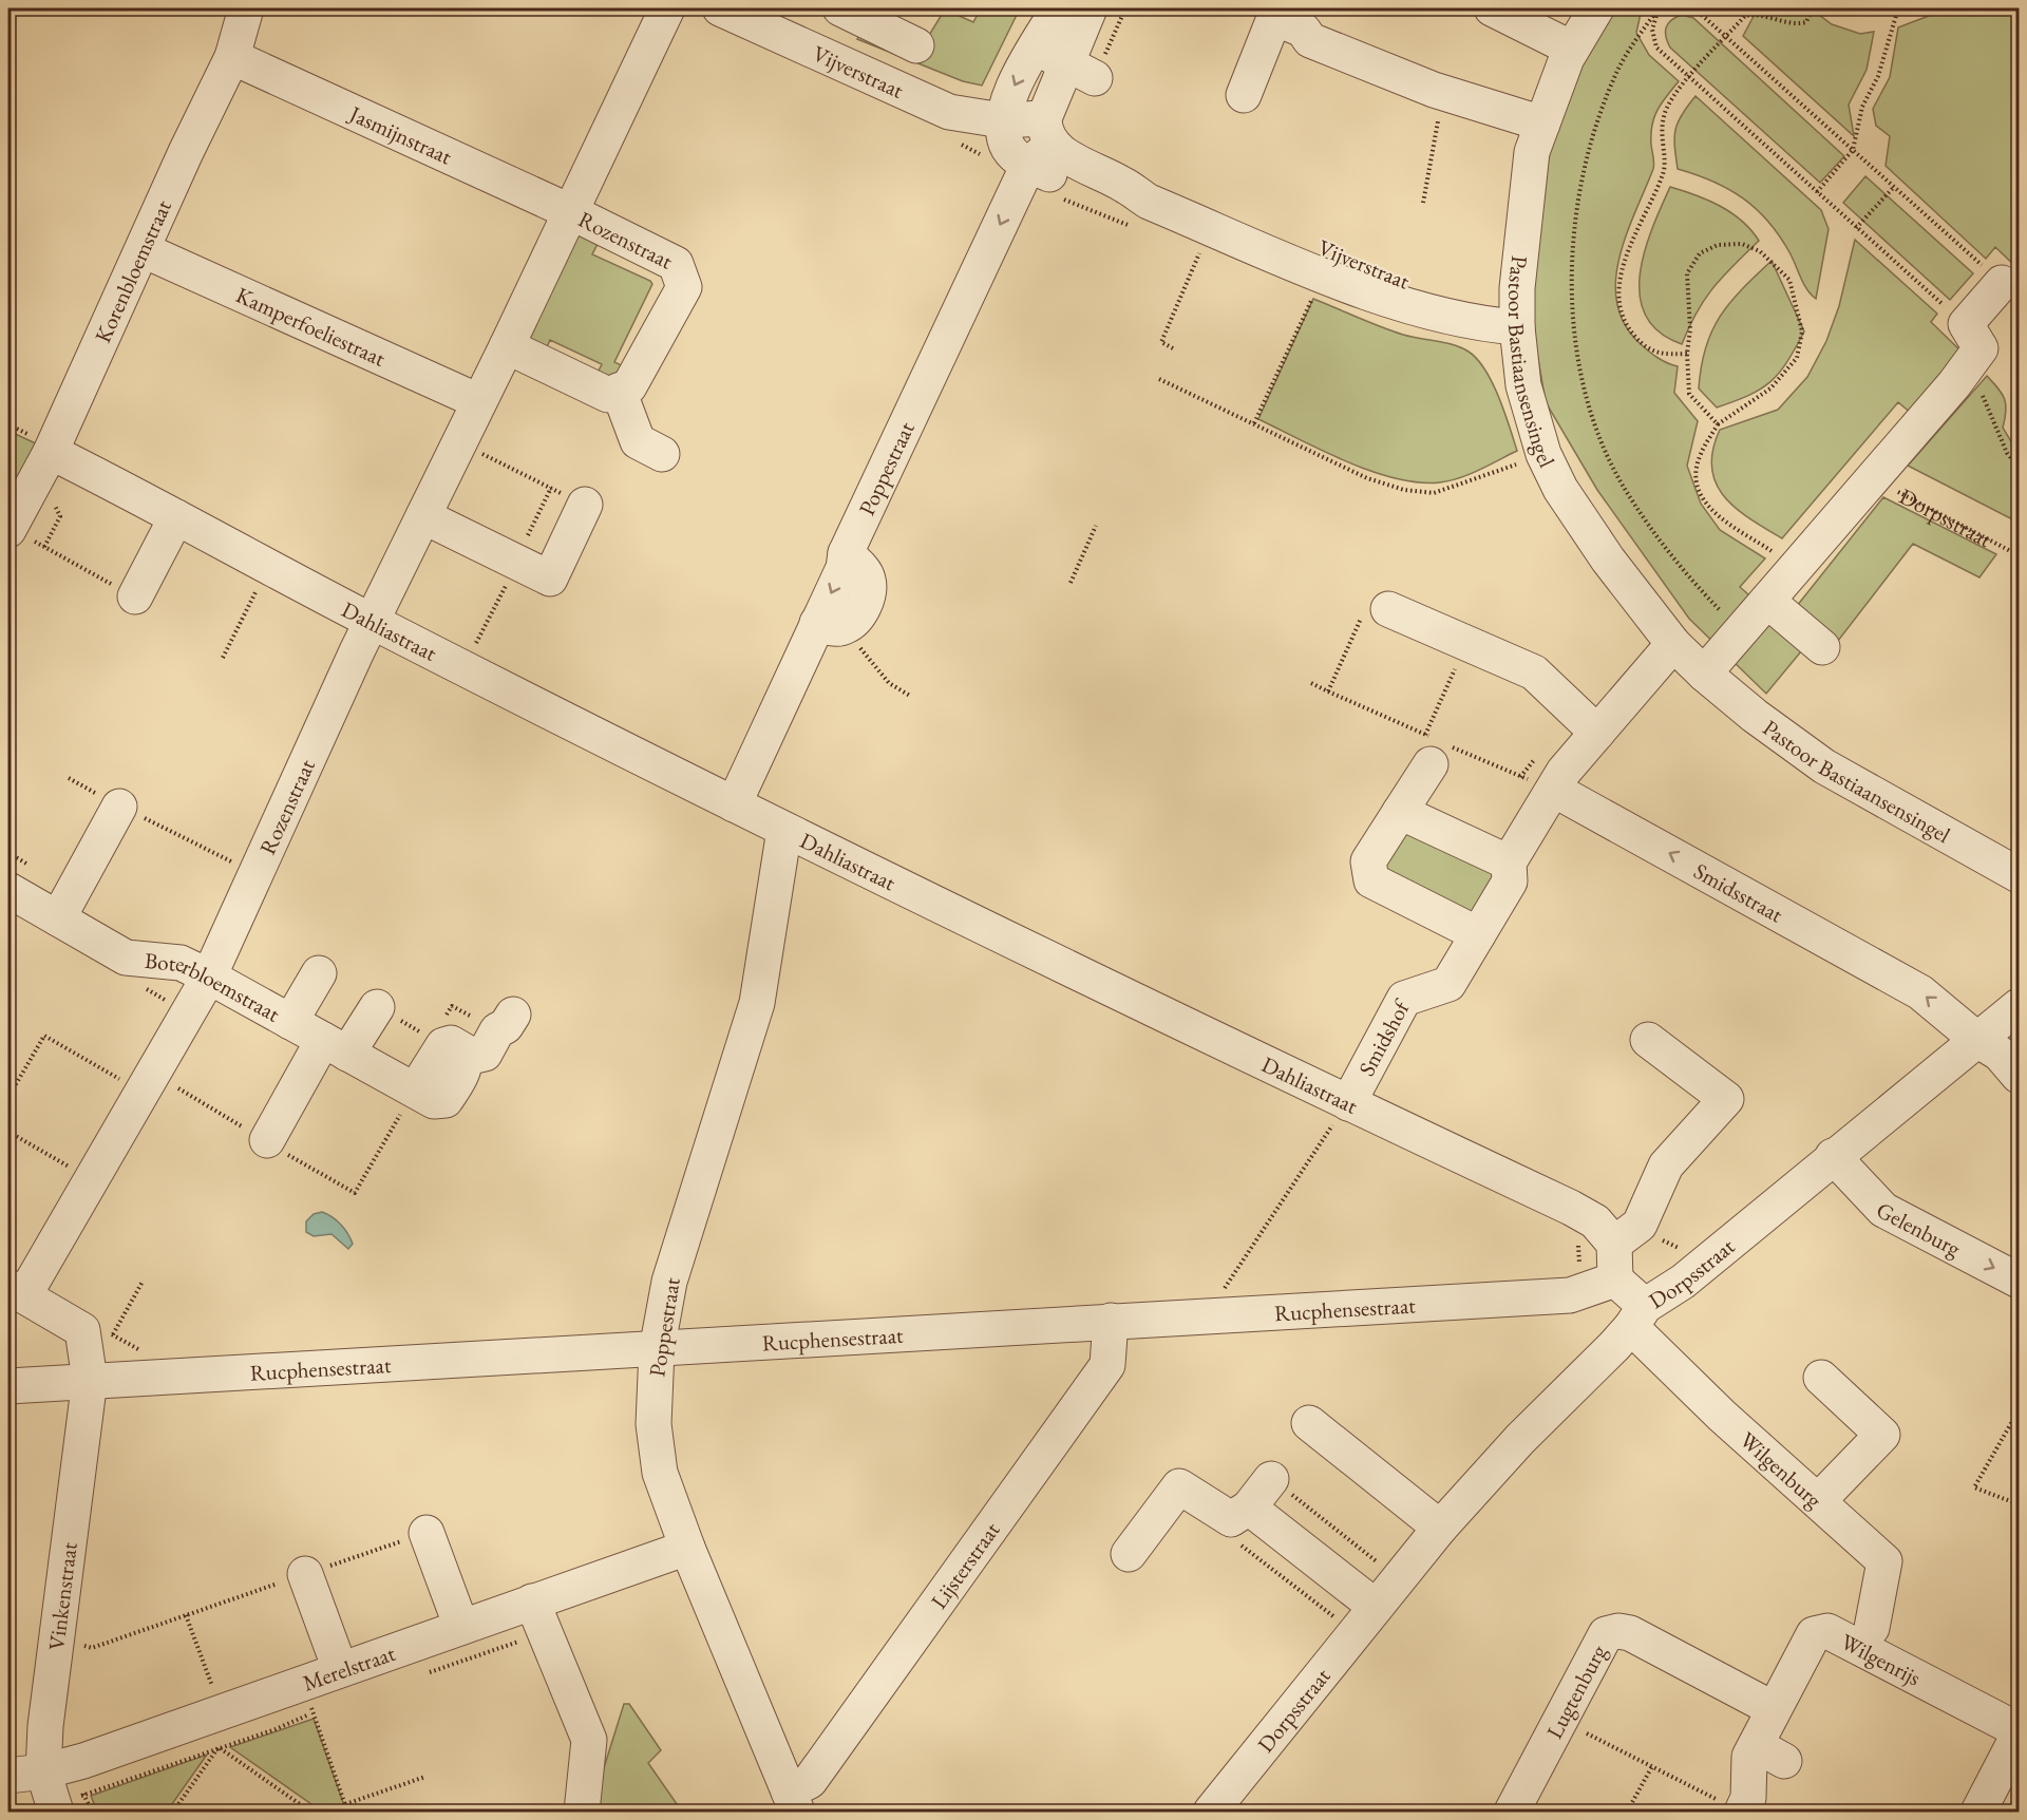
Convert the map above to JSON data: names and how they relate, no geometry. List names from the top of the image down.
{
  "streets": {
    "street": [
      "Vijverstraat",
      "Jasmijnstraat",
      "Rozenstraat",
      "Korenbloemstraat",
      "Kamperfoeliestraat",
      "Pastoor Bastiaansensingel",
      "Poppestraat",
      "Dorpsstraat",
      "Dahliastraat",
      "Smidsstraat",
      "Boterbloemstraat",
      "Smidshof",
      "Gelenburg",
      "Rucphensestraat",
      "Wilgenburg",
      "Lijsterstraat",
      "Vinkenstraat",
      "Wilgenrijs",
      "Merelstraat",
      "Lugtenburg"
    ]
  },
  "crossings": [
    ["Vijverstraat", "Pastoor Bastiaansensingel"],
    ["Vijverstraat", "Poppestraat"],
    ["Jasmijnstraat", "Rozenstraat"],
    ["Jasmijnstraat", "Korenbloemstraat"],
    ["Rozenstraat", "Kamperfoeliestraat"],
    ["Rozenstraat", "Dahliastraat"],
    ["Rozenstraat", "Boterbloemstraat"],
    ["Korenbloemstraat", "Kamperfoeliestraat"],
    ["Korenbloemstraat", "Dahliastraat"],
    ["Poppestraat", "Dahliastraat"],
    ["Poppestraat", "Rucphensestraat"],
    ["Poppestraat", "Lijsterstraat"],
    ["Poppestraat", "Merelstraat"],
    ["Dorpsstraat", "Smidsstraat"],
    ["Dorpsstraat", "Gelenburg"],
    ["Dorpsstraat", "Wilgenburg"],
    ["Dahliastraat", "Smidshof"],
    ["Smidsstraat", "Smidshof"],
    ["Rucphensestraat", "Lijsterstraat"],
    ["Rucphensestraat", "Vinkenstraat"],
    ["Vinkenstraat", "Merelstraat"],
    ["Wilgenrijs", "Lugtenburg"]
  ],
  "one_way": ["Smidsstraat", "Gelenburg"]
}
